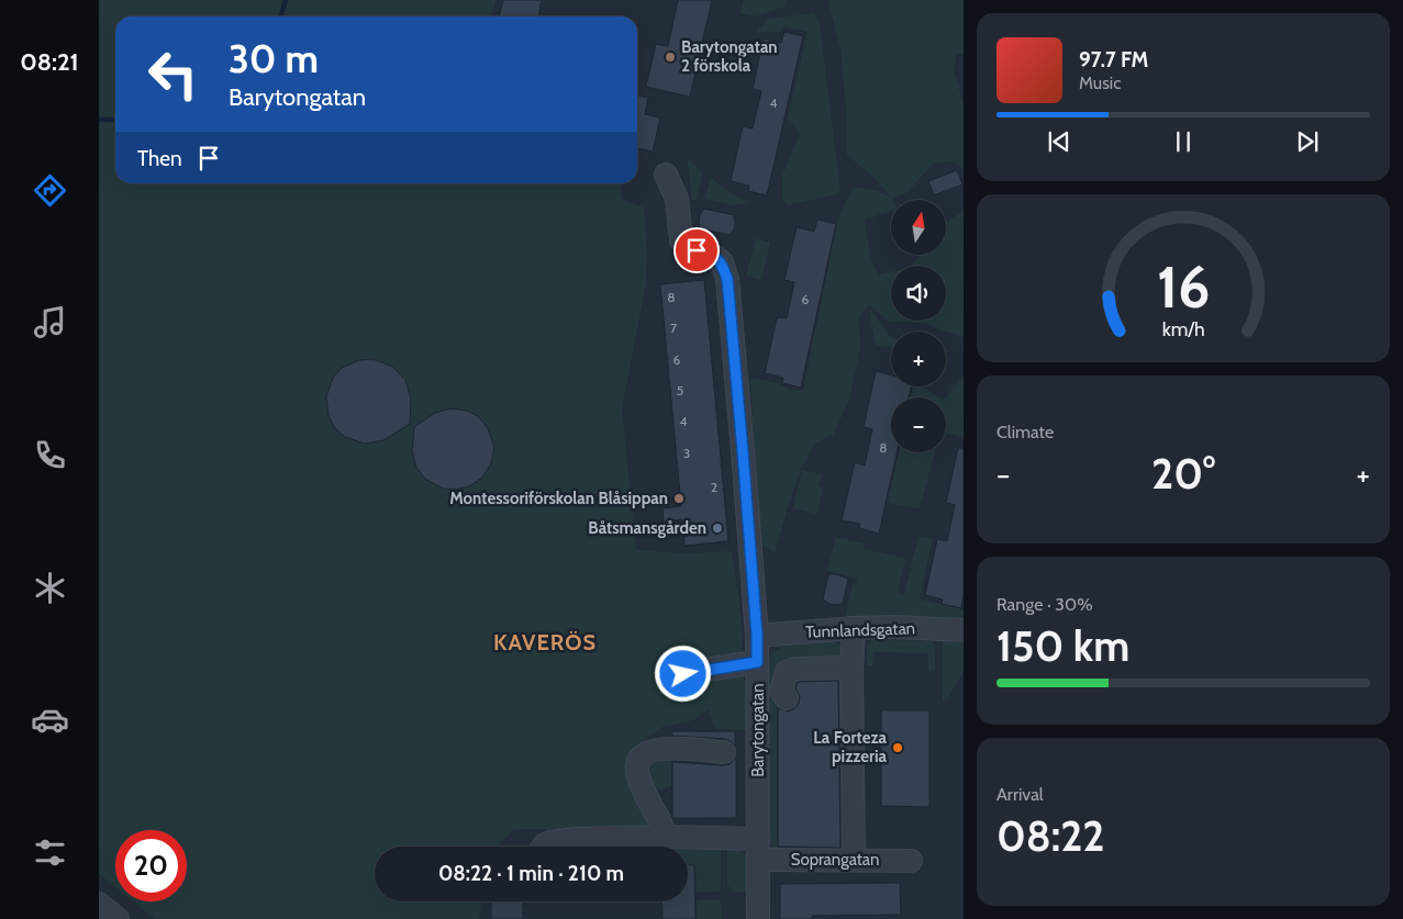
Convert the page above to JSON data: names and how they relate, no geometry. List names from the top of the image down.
{
  "streets": {
    "street": ["Tunnlandsgatan", "Barytongatan", "Soprangatan"]
  },
  "crossings": [
    ["Tunnlandsgatan", "Barytongatan"],
    ["Barytongatan", "Soprangatan"]
  ],
  "districts": ["KAVERÖS"],
  "places": [
    "Barytongatan 2 förskola",
    "Montessoriförskolan Blåsippan",
    "Båtsmansgården",
    "La Forteza pizzeria"
  ],
  "house_numbers": [
    "4",
    "8",
    "6",
    "7",
    "6",
    "5",
    "4",
    "8",
    "3",
    "2"
  ],
  "north": "top",
  "page": {
    "tabs": "08:21",
    "turn": ["30 m", "Barytongatan"],
    "song": ["97.7 FM", "Music"],
    "then": "Then",
    "map_buttons": ["+", "−"],
    "tile": [
      "Climate",
      ["Range · 30%", "150 km"],
      ["Arrival", "08:22"]
    ],
    "heat": ["−", "20°", "+"],
    "limit": "20",
    "trip": "08:22 · 1 min · 210 m",
    "gauge": ["16", "km/h"]
  }
}
